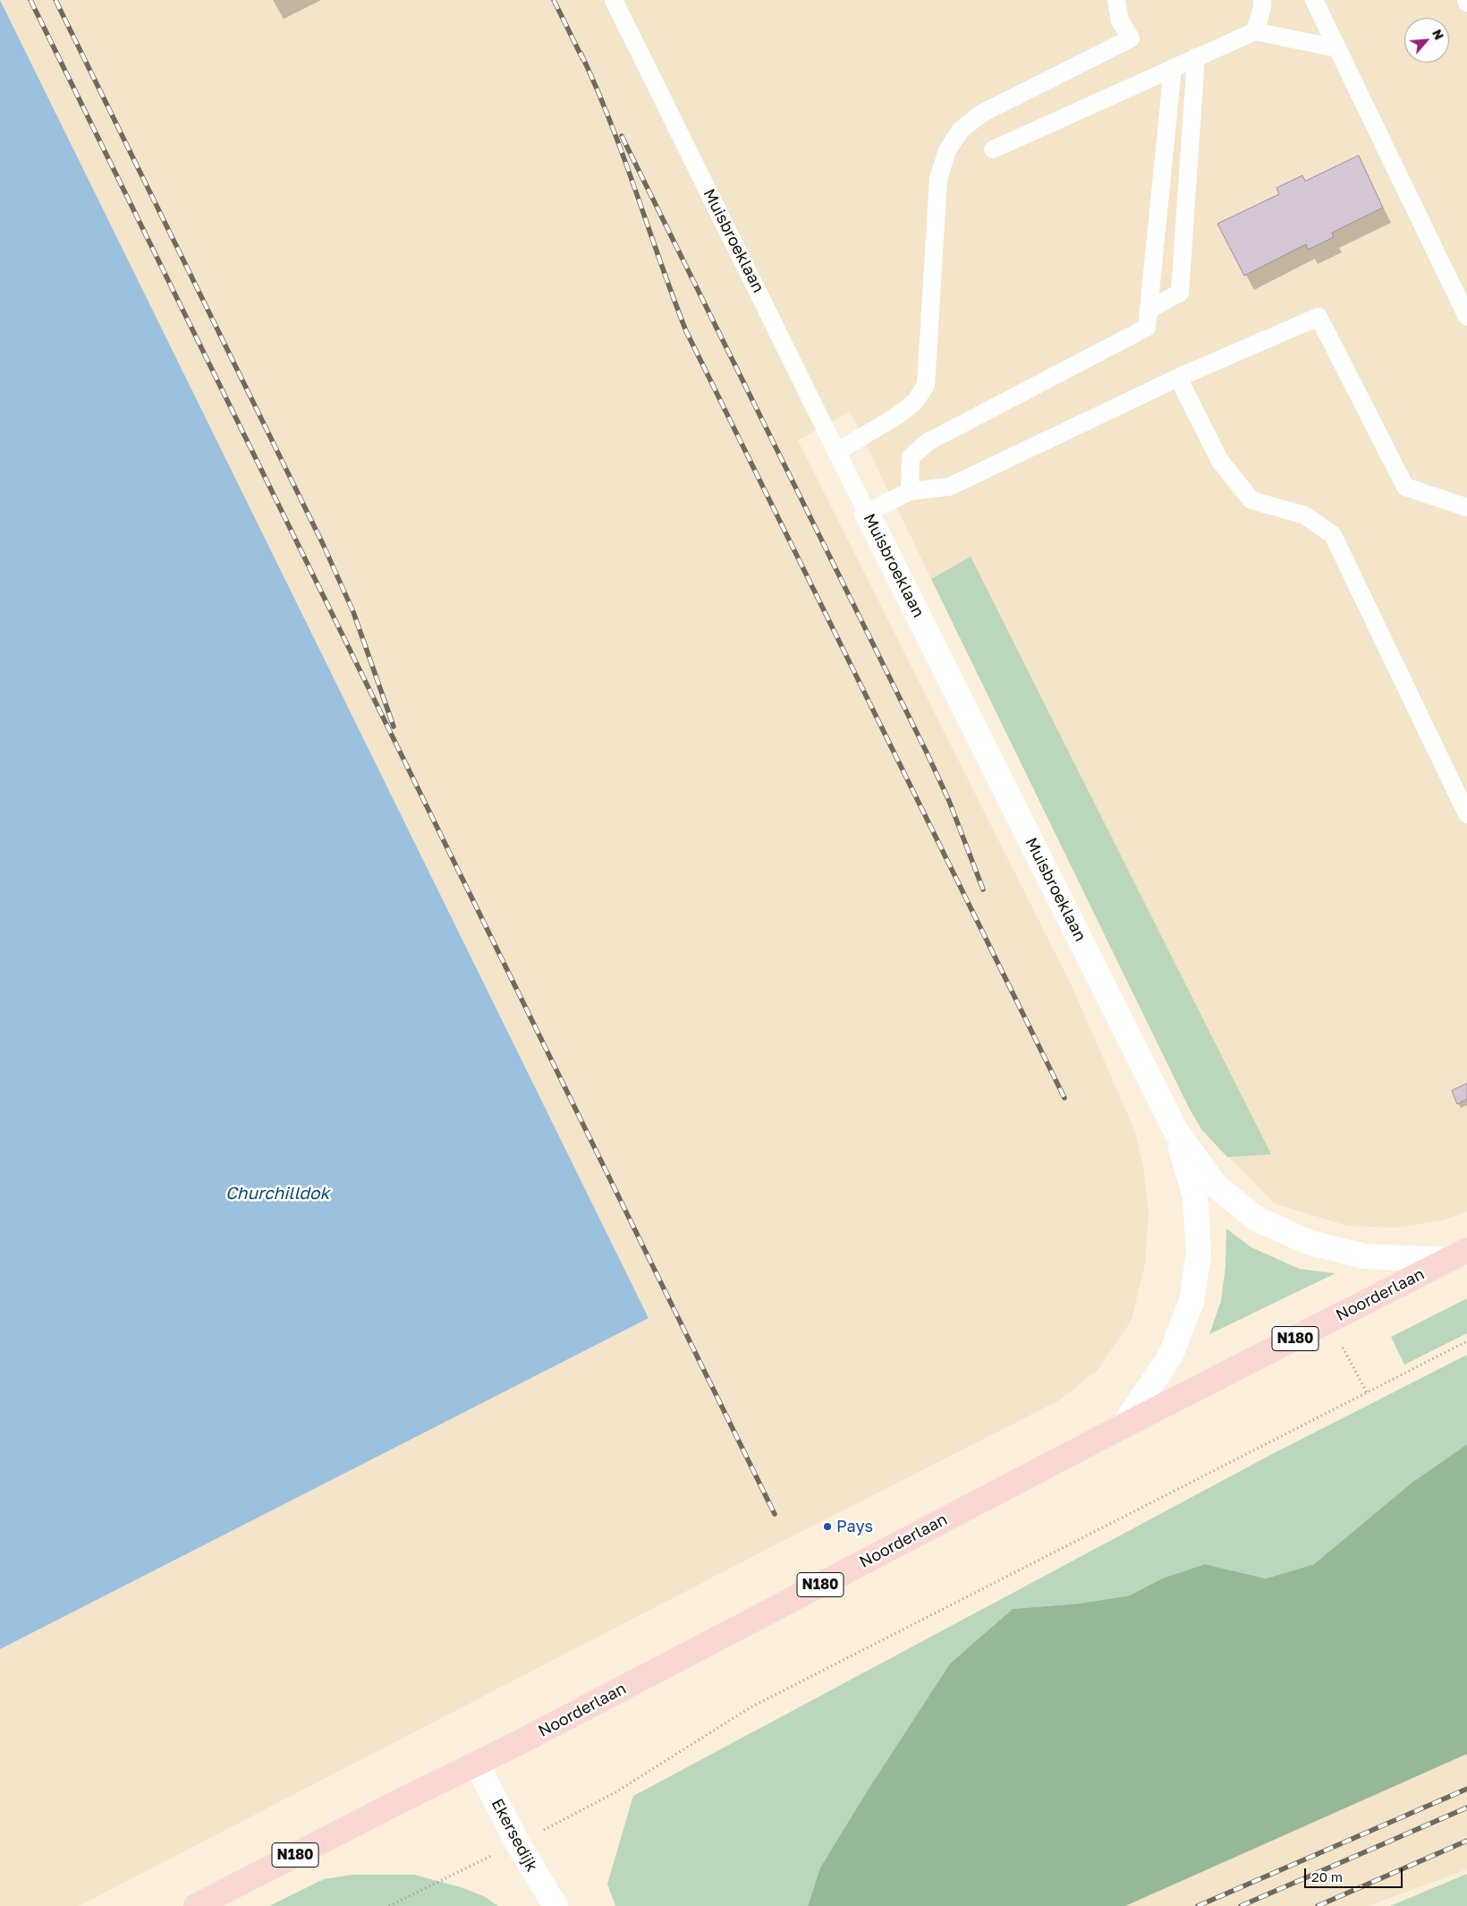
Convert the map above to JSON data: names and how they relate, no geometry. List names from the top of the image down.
{
  "streets": {
    "main road": ["Noorderlaan", "N180"],
    "street": ["Muisbroeklaan", "Ekersedijk"]
  },
  "crossings": [
    ["Muisbroeklaan", "Noorderlaan"],
    ["Noorderlaan", "Ekersedijk"]
  ],
  "water": ["Churchilldok"],
  "places": ["Pays"],
  "scale_bar": "20 m",
  "north": "top right"
}
